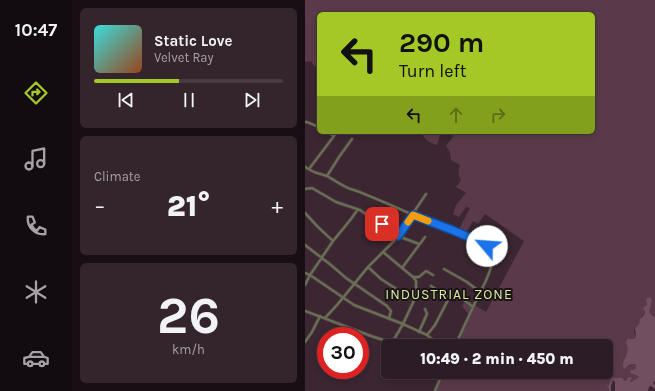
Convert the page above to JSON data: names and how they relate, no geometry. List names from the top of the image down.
{
  "districts": ["INDUSTRIAL ZONE"],
  "page": {
    "tabs": "10:47",
    "turn": ["290 m", "Turn left"],
    "song": ["Static Love", "Velvet Ray"],
    "tile": [
      "Climate",
      ["26", "km/h"]
    ],
    "heat": ["−", "21°", "+"],
    "limit": "30",
    "trip": "10:49 · 2 min · 450 m"
  }
}
